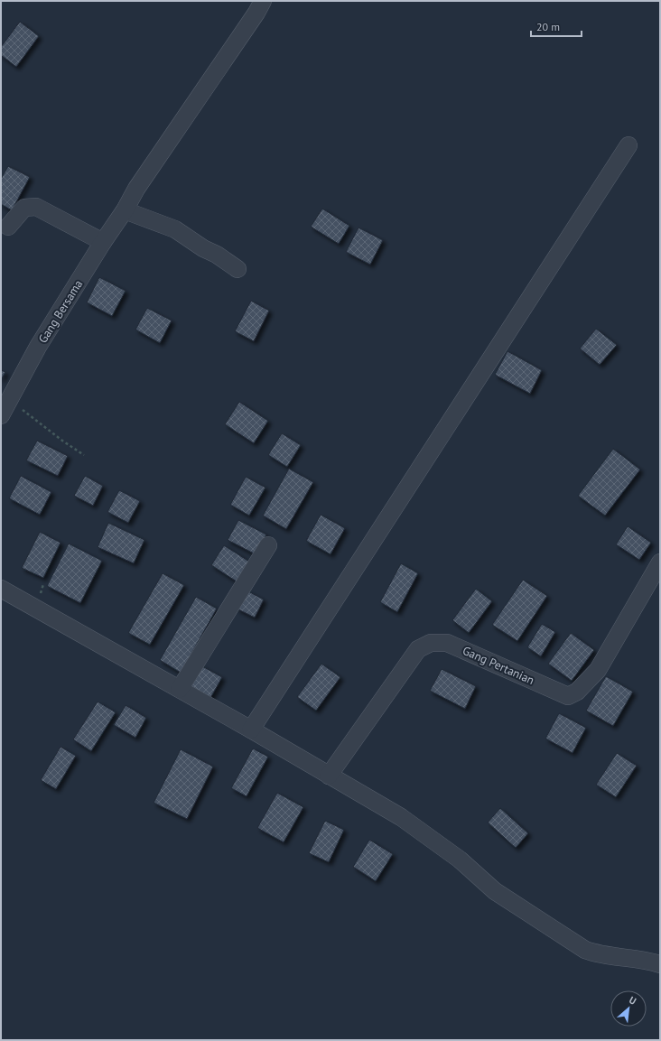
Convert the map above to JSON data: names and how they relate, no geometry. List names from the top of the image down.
{
  "streets": {
    "street": ["Gang Bersama", "Gang Pertanian"]
  },
  "scale_bar": "20 m",
  "north": "top right"
}
